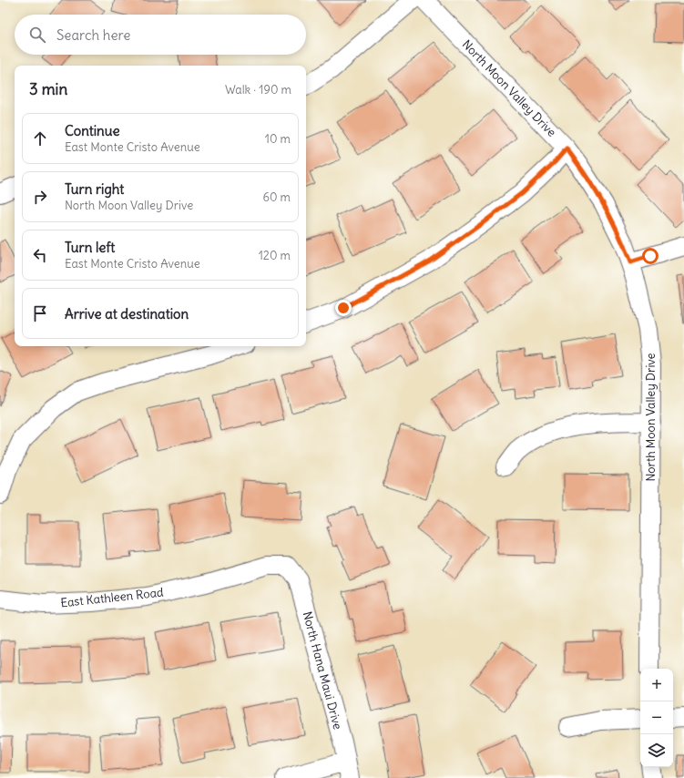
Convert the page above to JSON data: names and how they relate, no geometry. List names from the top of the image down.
{
  "streets": {
    "street": ["North Moon Valley Drive", "East Kathleen Road", "North Hana Maui Drive"]
  },
  "crossings": [
    ["East Kathleen Road", "North Hana Maui Drive"]
  ],
  "page": {
    "search": "Search here",
    "heading": ["3 min", "Walk · 190 m"],
    "list": [
      ["Continue", "East Monte Cristo Avenue", "10 m"],
      ["Turn right", "North Moon Valley Drive", "60 m"],
      ["Turn left", "East Monte Cristo Avenue", "120 m"],
      "Arrive at destination"
    ],
    "map_buttons": ["+", "−"]
  }
}
